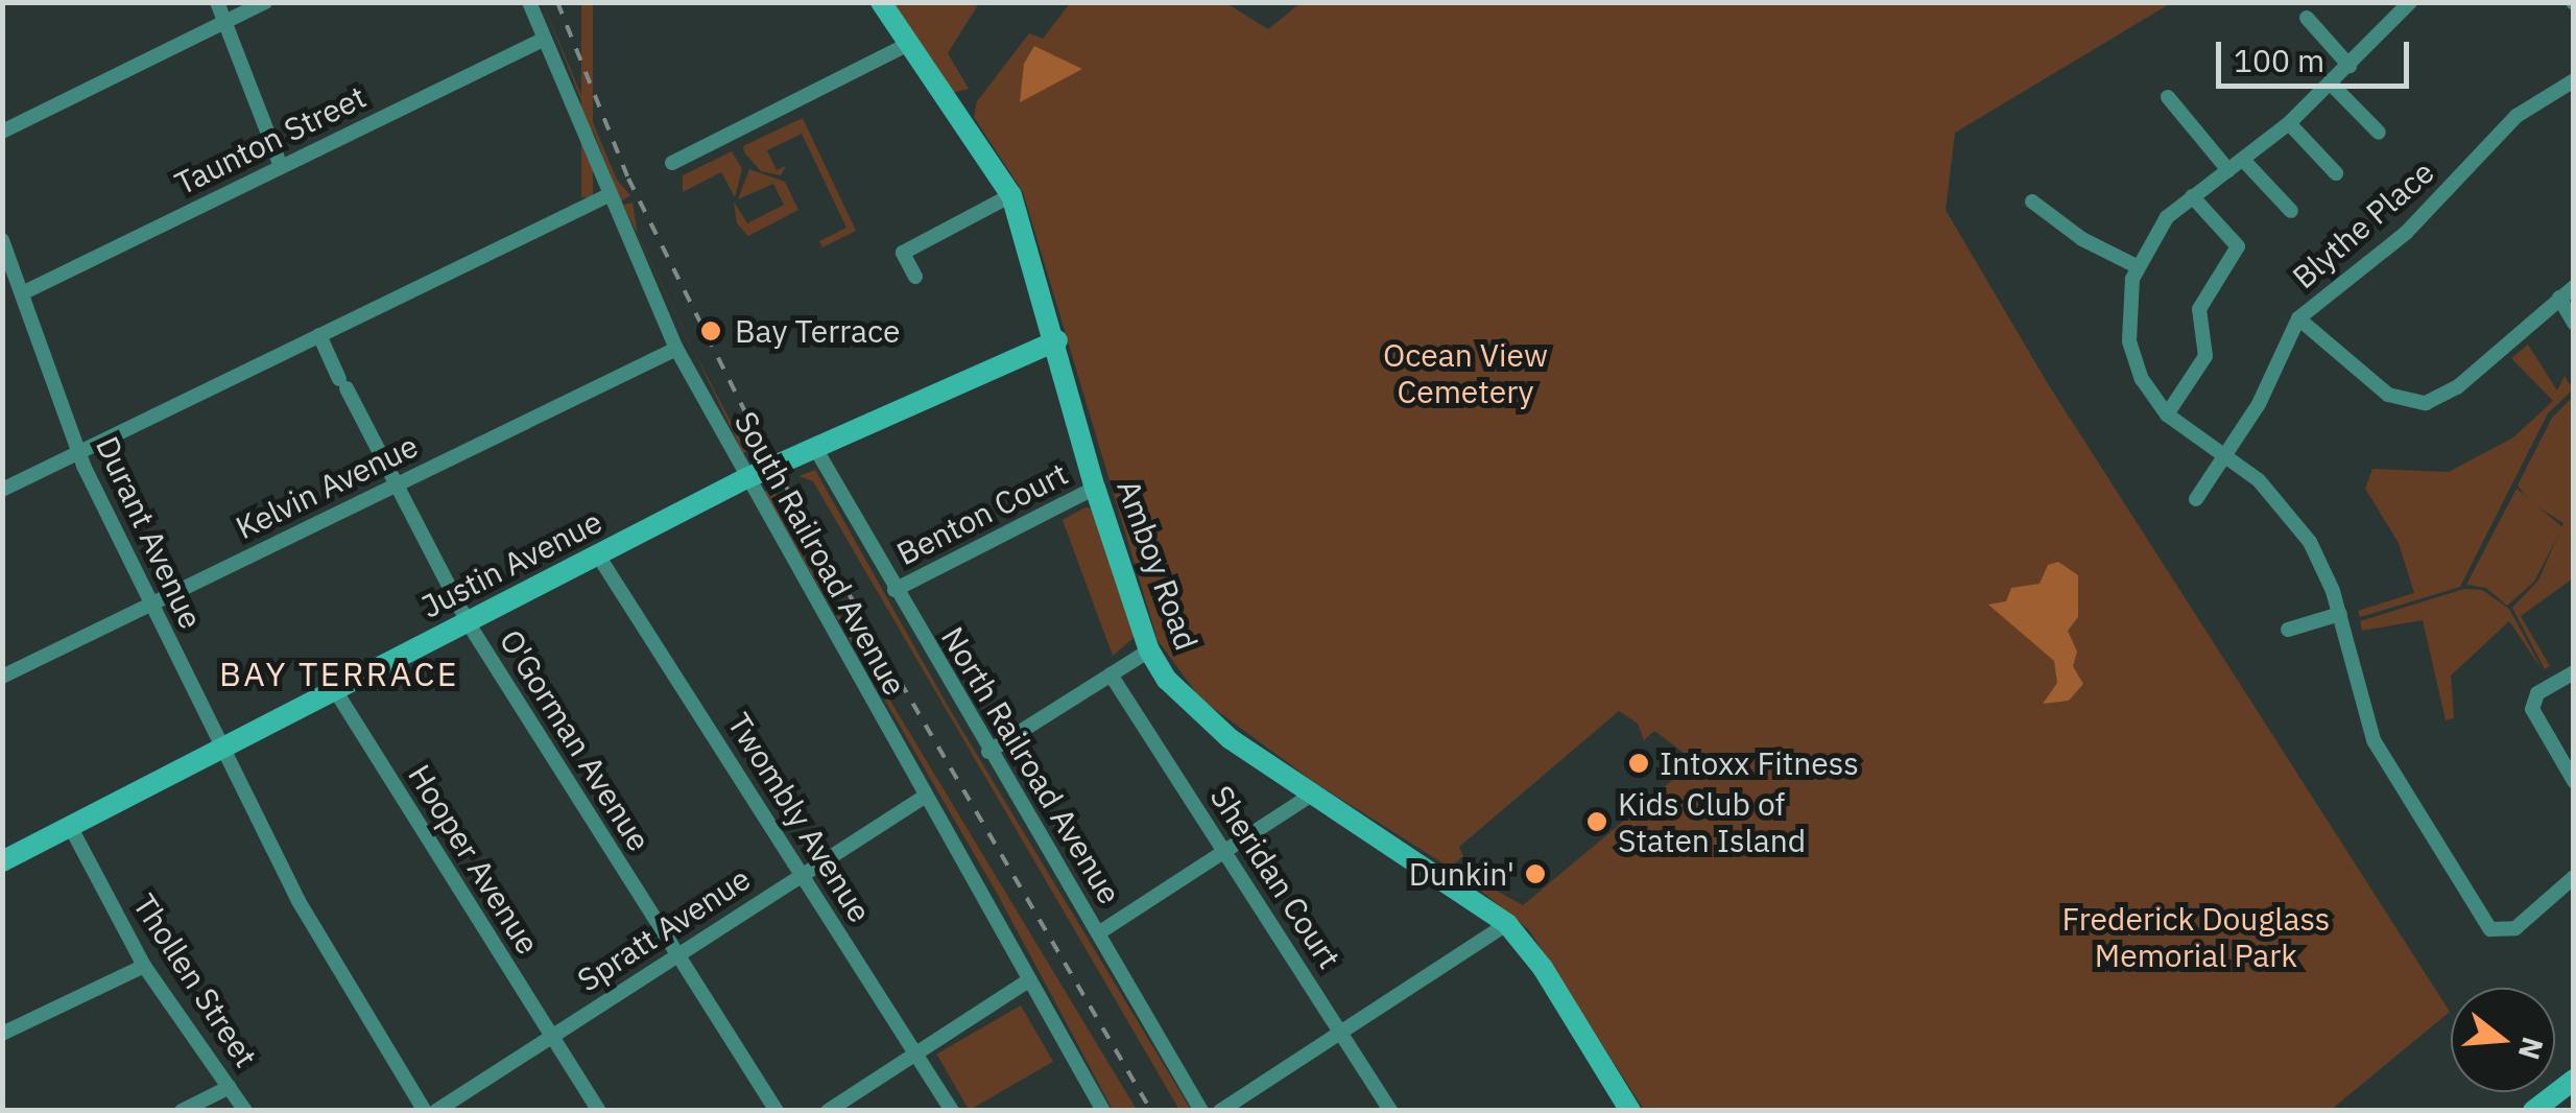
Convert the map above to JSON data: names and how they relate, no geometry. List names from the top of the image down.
{
  "streets": {
    "main road": ["Justin Avenue", "Amboy Road"],
    "street": [
      "Taunton Street",
      "Blythe Place",
      "Kelvin Avenue",
      "Benton Court",
      "Durant Avenue",
      "South Railroad Avenue",
      "O'Gorman Avenue",
      "North Railroad Avenue",
      "Twombly Avenue",
      "Hooper Avenue",
      "Sheridan Court",
      "Spratt Avenue",
      "Thollen Street"
    ]
  },
  "crossings": [
    ["Taunton Street", "Durant Avenue"],
    ["Taunton Street", "South Railroad Avenue"],
    ["Kelvin Avenue", "Durant Avenue"],
    ["Kelvin Avenue", "South Railroad Avenue"],
    ["Kelvin Avenue", "O'Gorman Avenue"],
    ["Benton Court", "Amboy Road"],
    ["Benton Court", "North Railroad Avenue"],
    ["Durant Avenue", "Justin Avenue"],
    ["South Railroad Avenue", "Justin Avenue"],
    ["South Railroad Avenue", "Spratt Avenue"],
    ["Justin Avenue", "Amboy Road"],
    ["Justin Avenue", "O'Gorman Avenue"],
    ["Justin Avenue", "North Railroad Avenue"],
    ["Justin Avenue", "Twombly Avenue"],
    ["Justin Avenue", "Hooper Avenue"],
    ["Justin Avenue", "Thollen Street"],
    ["O'Gorman Avenue", "Spratt Avenue"],
    ["Twombly Avenue", "Spratt Avenue"],
    ["Hooper Avenue", "Spratt Avenue"]
  ],
  "districts": ["BAY TERRACE"],
  "parks": ["Ocean View Cemetery", "Frederick Douglass Memorial Park"],
  "places": [
    "Bay Terrace",
    "Intoxx Fitness",
    "Kids Club of Staten Island",
    "Dunkin'"
  ],
  "scale_bar": "100 m",
  "north": "right"
}
